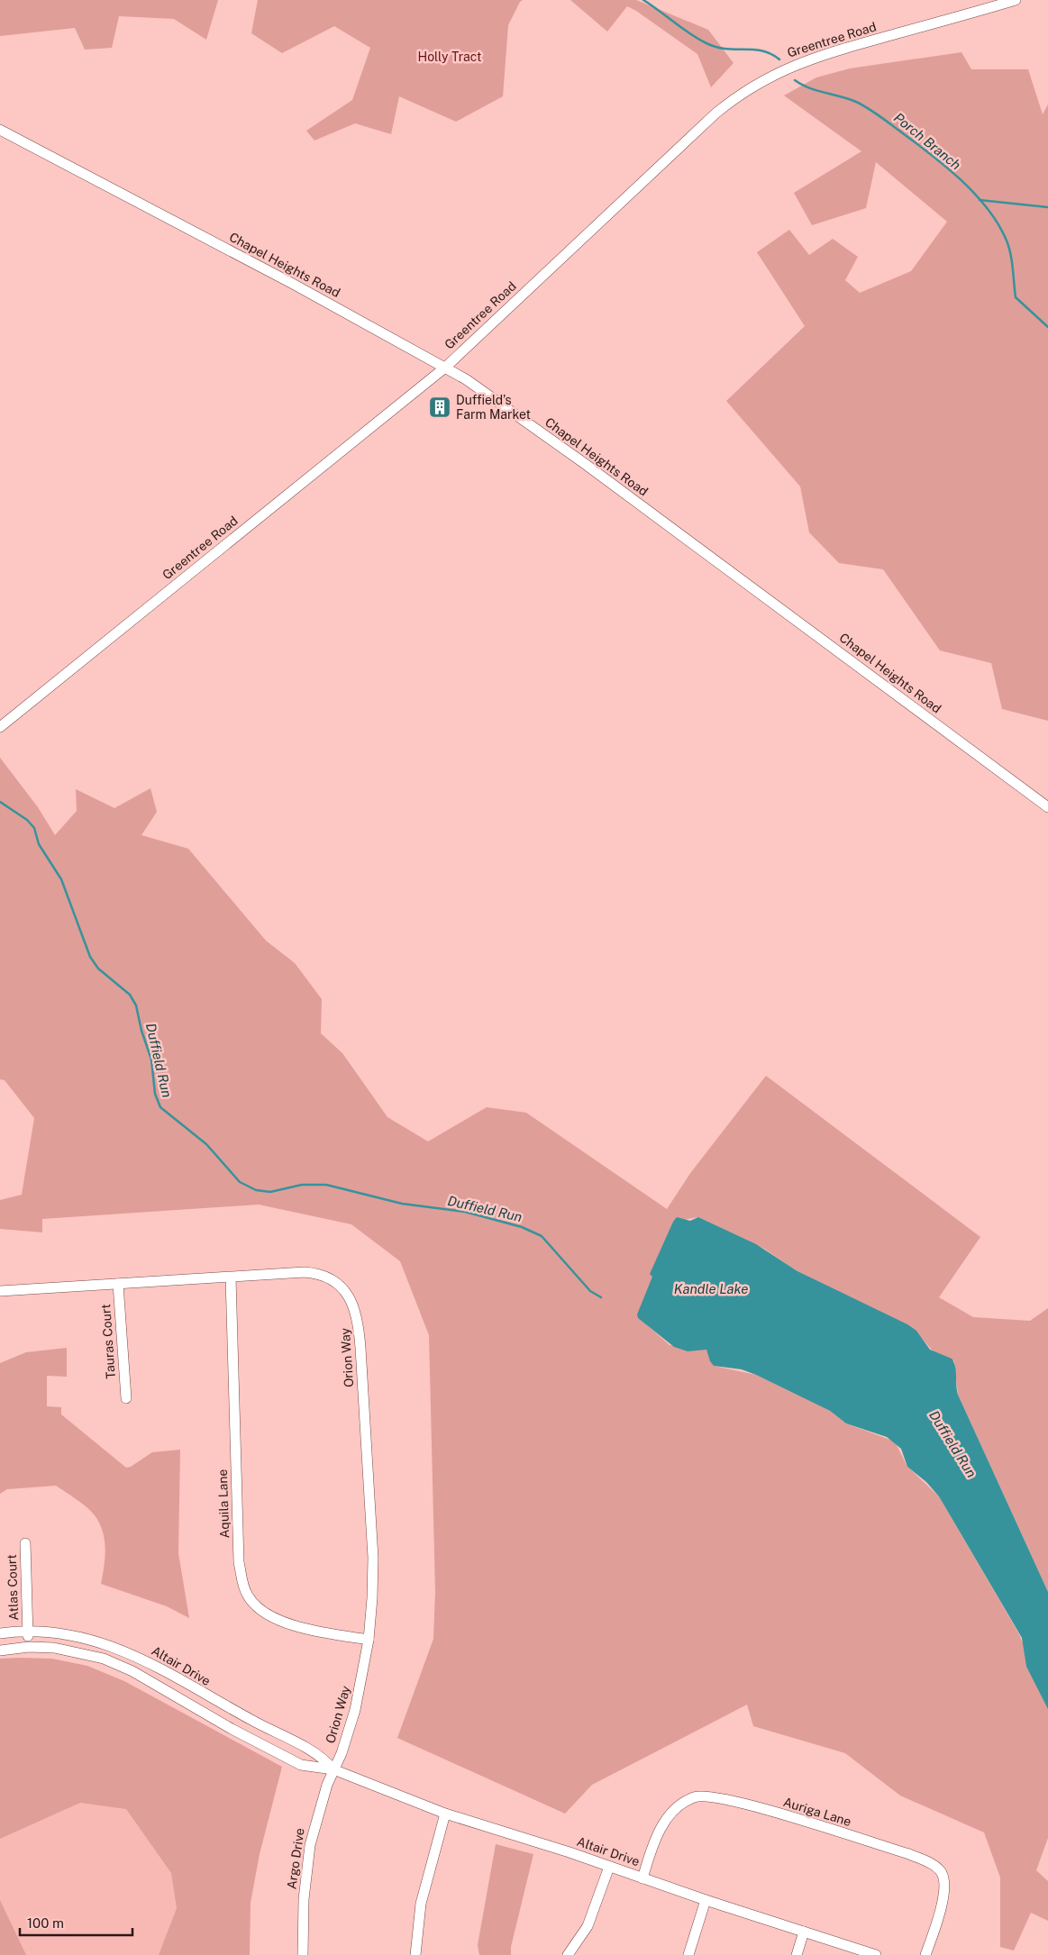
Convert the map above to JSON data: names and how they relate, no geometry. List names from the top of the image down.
{
  "streets": {
    "street": [
      "Greentree Road",
      "Chapel Heights Road",
      "Tauras Court",
      "Orion Way",
      "Aquila Lane",
      "Atlas Court",
      "Altair Drive",
      "Auriga Lane",
      "Argo Drive"
    ]
  },
  "crossings": [
    ["Greentree Road", "Chapel Heights Road"],
    ["Tauras Court", "Orion Way"],
    ["Orion Way", "Aquila Lane"],
    ["Orion Way", "Altair Drive"],
    ["Orion Way", "Argo Drive"],
    ["Atlas Court", "Altair Drive"],
    ["Altair Drive", "Auriga Lane"],
    ["Altair Drive", "Argo Drive"]
  ],
  "water": ["Porch Branch", "Duffield Run", "Kandle Lake"],
  "parks": ["Holly Tract"],
  "places": {
    "building": ["Duffield's Farm Market"]
  },
  "scale_bar": "100 m"
}
